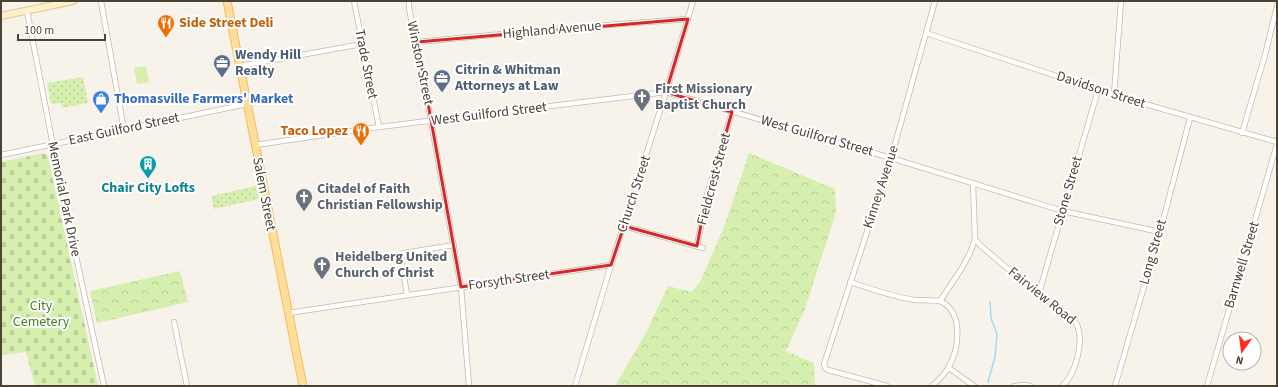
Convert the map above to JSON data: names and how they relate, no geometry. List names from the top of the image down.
{
  "streets": {
    "main road": ["Salem Street"],
    "street": [
      "Highland Avenue",
      "Winston Street",
      "Trade Street",
      "Davidson Street",
      "West Guilford Street",
      "East Guilford Street",
      "Fieldcrest Street",
      "Kinney Avenue",
      "Stone Street",
      "Church Street",
      "Memorial Park Drive",
      "Long Street",
      "Barnwell Street",
      "Forsyth Street",
      "Fairview Road"
    ]
  },
  "crossings": [
    ["Highland Avenue", "Winston Street"],
    ["Highland Avenue", "Church Street"],
    ["Winston Street", "West Guilford Street"],
    ["Winston Street", "Forsyth Street"],
    ["Trade Street", "West Guilford Street"],
    ["Davidson Street", "Kinney Avenue"],
    ["Davidson Street", "Stone Street"],
    ["Davidson Street", "Long Street"],
    ["Davidson Street", "Barnwell Street"],
    ["West Guilford Street", "Fieldcrest Street"],
    ["West Guilford Street", "Kinney Avenue"],
    ["West Guilford Street", "Stone Street"],
    ["West Guilford Street", "Salem Street"],
    ["West Guilford Street", "Church Street"],
    ["West Guilford Street", "Long Street"],
    ["East Guilford Street", "Salem Street"],
    ["East Guilford Street", "Memorial Park Drive"],
    ["Stone Street", "Fairview Road"],
    ["Salem Street", "Forsyth Street"],
    ["Church Street", "Forsyth Street"]
  ],
  "parks": ["City Cemetery"],
  "places": {
    "restaurant": ["Side Street Deli", "Taco Lopez"],
    "office": ["Wendy Hill Realty", "Citrin & Whitman Attorneys at Law"],
    "church": ["First Missionary Baptist Church", "Citadel of Faith Christian Fellowship", "Heidelberg United Church of Christ"],
    "shop": ["Thomasville Farmers' Market"],
    "building": ["Chair City Lofts"]
  },
  "scale_bar": "100 m",
  "north": "bottom"
}
